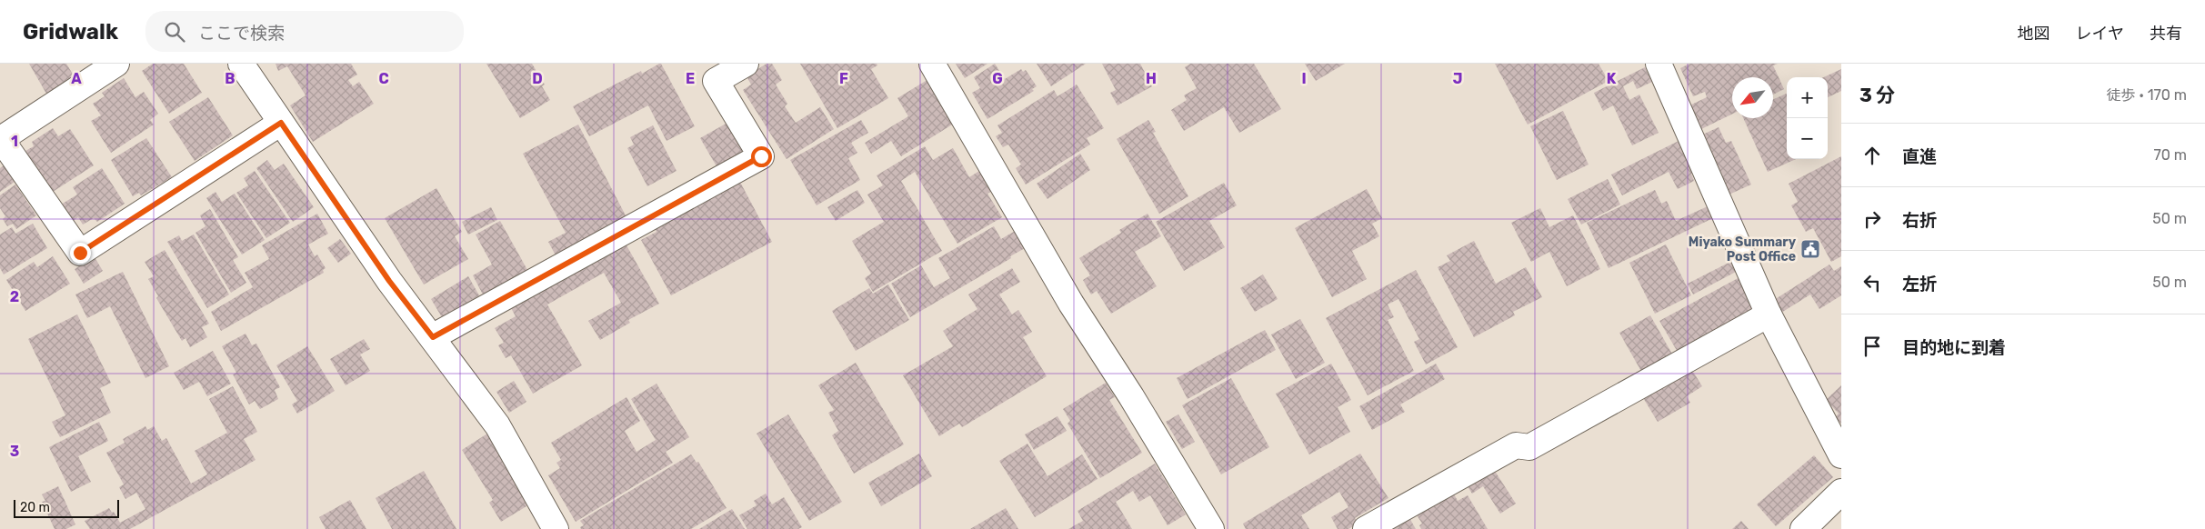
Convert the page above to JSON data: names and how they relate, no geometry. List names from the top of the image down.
{
  "places": {
    "public building": ["Miyako Summary Post Office"]
  },
  "scale_bar": "20 m",
  "north": "bottom left",
  "page": {
    "header": "Gridwalk",
    "search": "ここで検索",
    "nav": ["地図", "レイヤ", "共有"],
    "heading": ["3 分", "徒歩 · 170 m"],
    "map_buttons": ["+", "−"],
    "list": [
      ["直進", "70 m"],
      ["右折", "50 m"],
      ["左折", "50 m"],
      "目的地に到着"
    ],
    "scale": "20 m"
  },
  "grid": {
    "columns": [
      "A",
      "B",
      "C",
      "D",
      "E",
      "F",
      "G",
      "H",
      "I",
      "J",
      "K"
    ],
    "rows": ["1", "2", "3"]
  }
}
